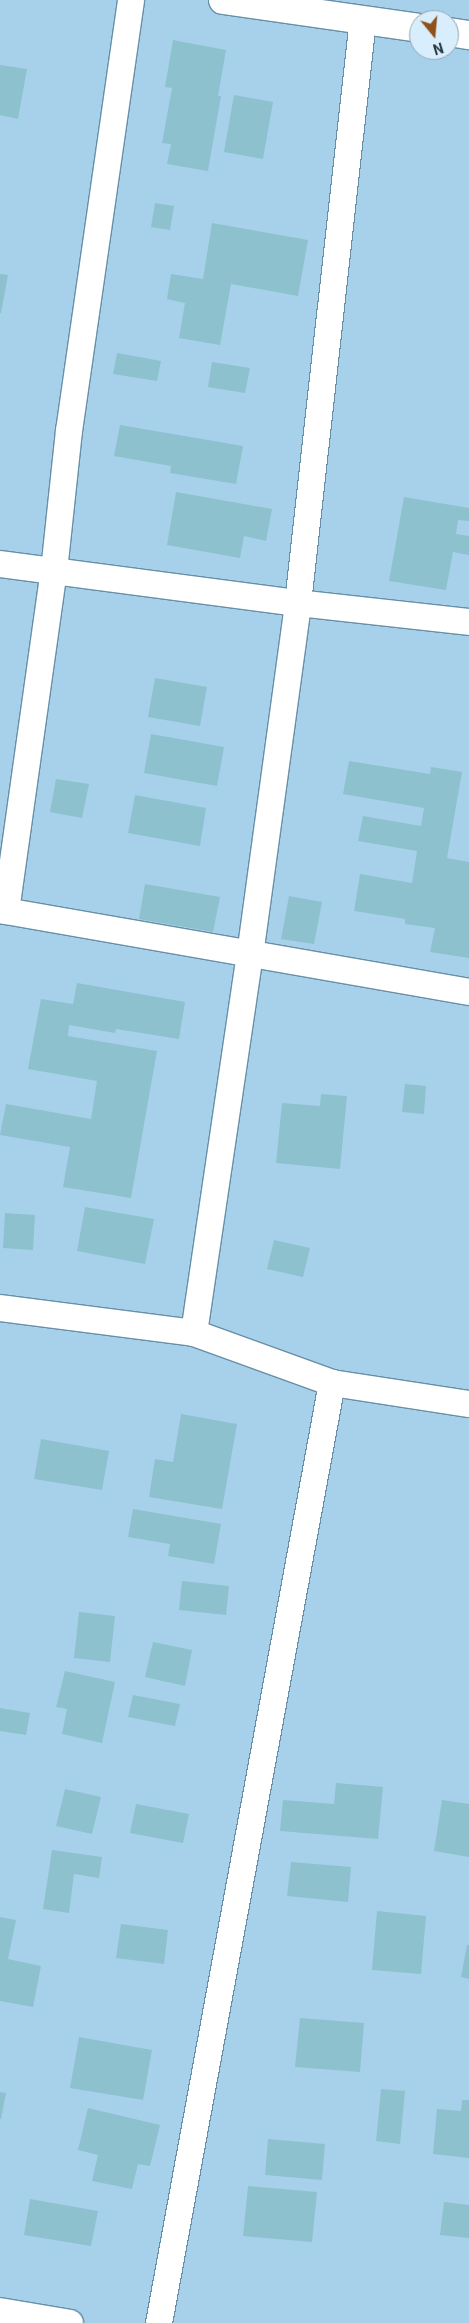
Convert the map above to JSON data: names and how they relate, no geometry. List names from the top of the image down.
{
  "north": "bottom"
}
